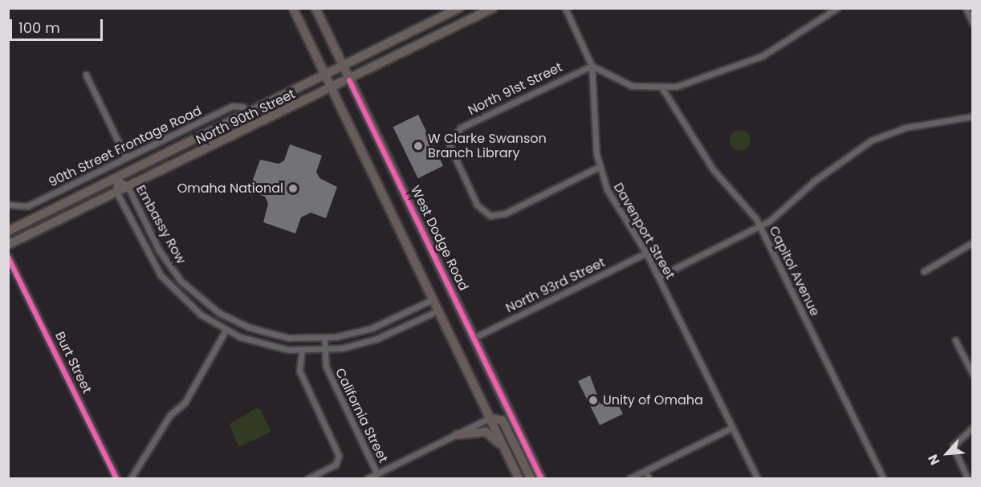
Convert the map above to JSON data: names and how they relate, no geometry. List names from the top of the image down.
{
  "streets": {
    "highway": ["West Dodge Road"],
    "main road": ["North 90th Street"],
    "street": [
      "North 91st Street",
      "90th Street Frontage Road",
      "Embassy Row",
      "Davenport Street",
      "Capitol Avenue",
      "North 93rd Street",
      "Burt Street",
      "California Street"
    ]
  },
  "crossings": [
    ["North 91st Street", "Davenport Street"],
    ["North 90th Street", "90th Street Frontage Road"],
    ["North 90th Street", "Embassy Row"],
    ["North 90th Street", "West Dodge Road"],
    ["Embassy Row", "California Street"],
    ["Davenport Street", "North 93rd Street"],
    ["West Dodge Road", "North 93rd Street"]
  ],
  "places": ["W Clarke Swanson Branch Library", "Omaha National", "Unity of Omaha"],
  "scale_bar": "100 m",
  "north": "bottom left"
}
